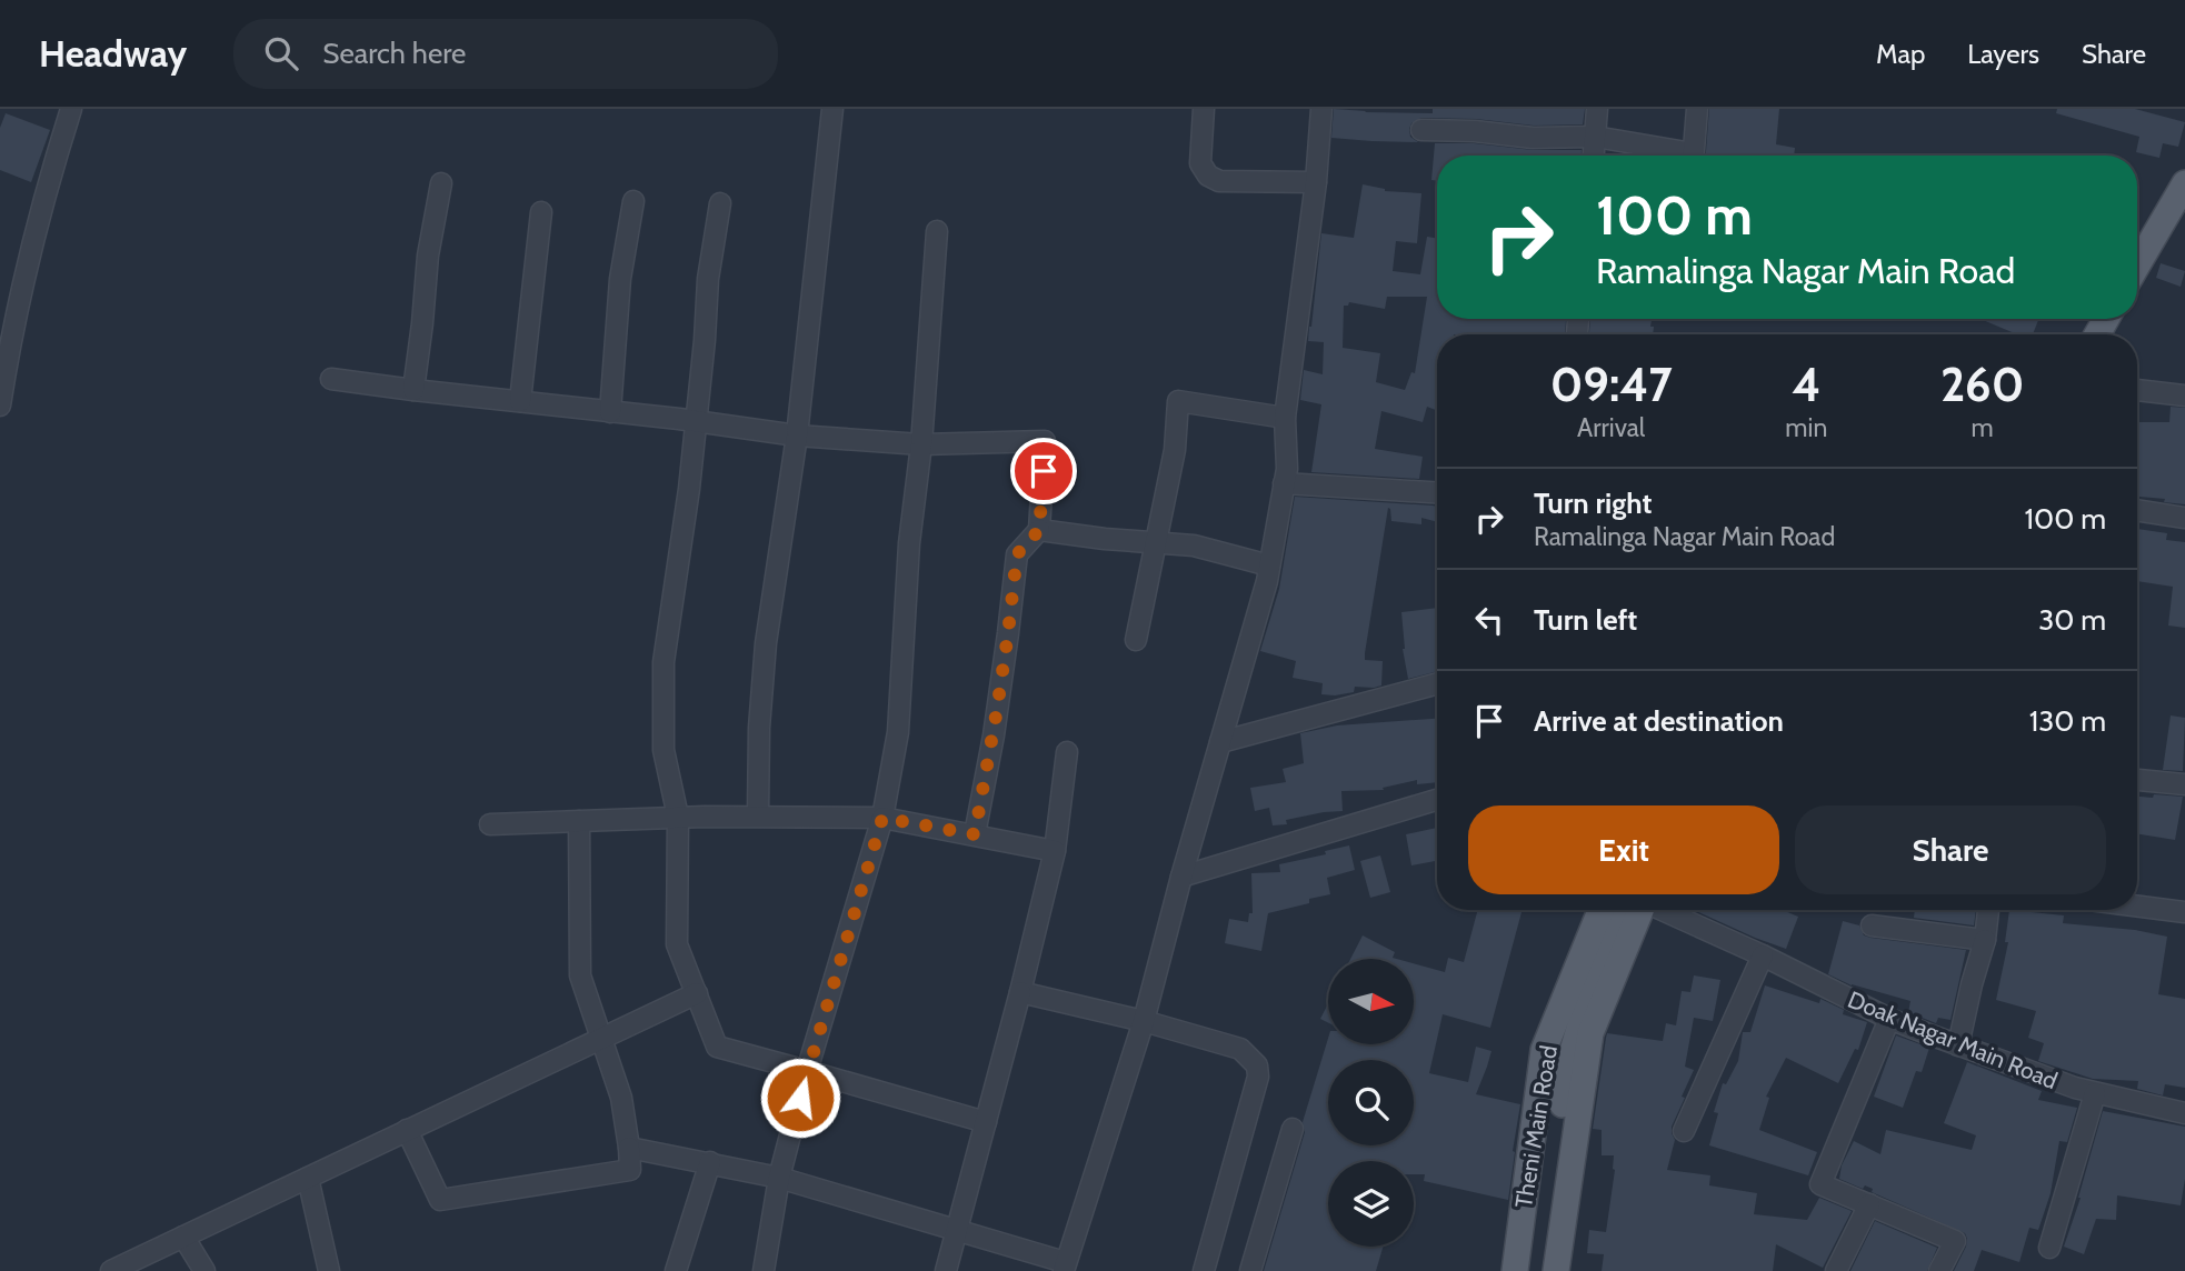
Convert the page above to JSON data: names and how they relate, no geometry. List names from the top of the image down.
{
  "streets": {
    "main road": ["Theni Main Road"],
    "street": ["Doak Nagar Main Road"]
  },
  "north": "right",
  "page": {
    "header": "Headway",
    "search": "Search here",
    "nav": ["Map", "Layers", "Share"],
    "turn": ["100 m", "Ramalinga Nagar Main Road"],
    "eta": [
      "09:47",
      "Arrival",
      "4",
      "min",
      "260",
      "m"
    ],
    "list": [
      {
        "name": "Turn right",
        "note": "Ramalinga Nagar Main Road",
        "value": "100 m"
      },
      {
        "name": "Turn left",
        "value": "30 m"
      },
      {
        "name": "Arrive at destination",
        "value": "130 m"
      }
    ],
    "buttons": ["Exit", "Share"]
  }
}
